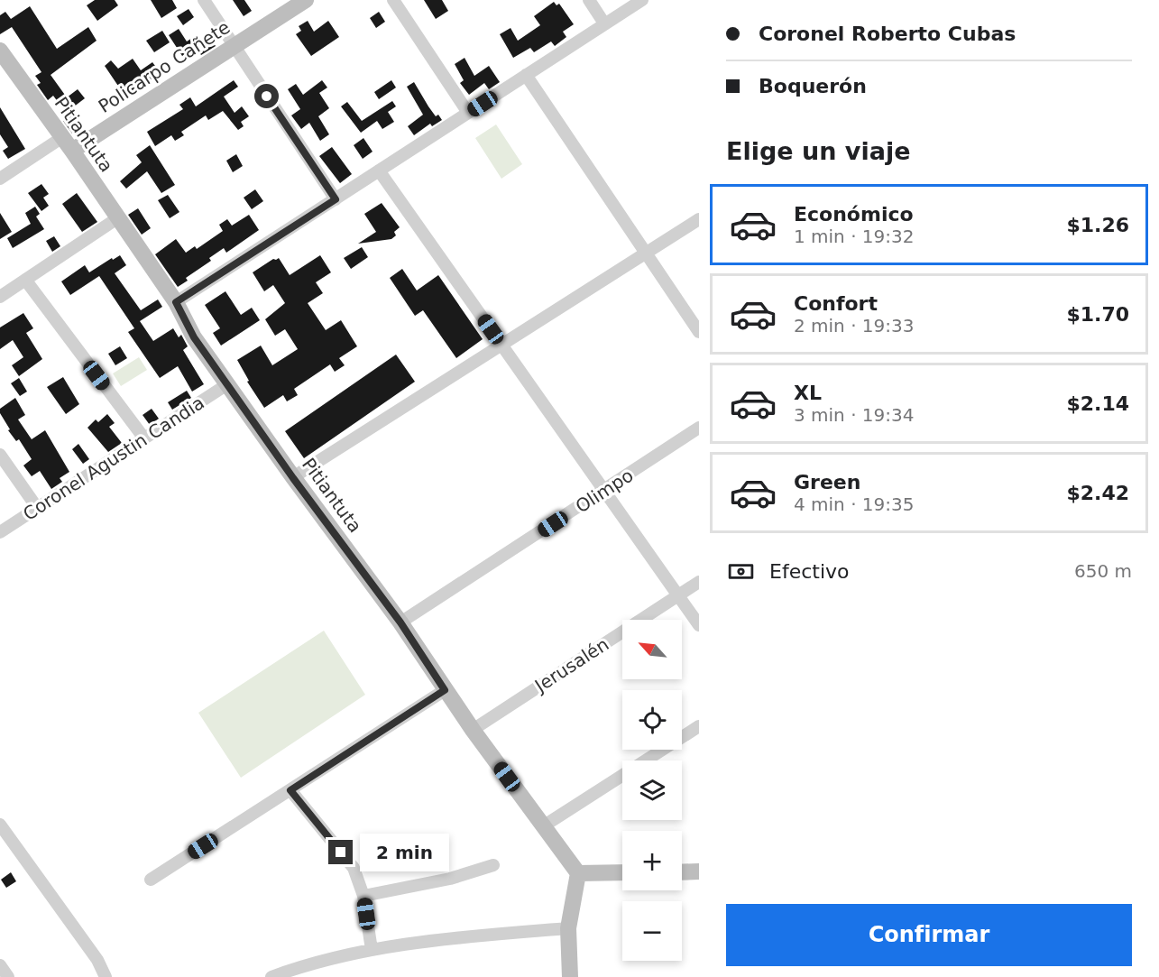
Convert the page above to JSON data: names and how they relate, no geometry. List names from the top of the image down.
{
  "streets": {
    "street": [
      "Policarpo Cañete",
      "Pitiantuta",
      "Coronel Agustin Candia",
      "Olimpo",
      "Jerusalén"
    ]
  },
  "crossings": [
    ["Policarpo Cañete", "Pitiantuta"],
    ["Pitiantuta", "Coronel Agustin Candia"],
    ["Pitiantuta", "Olimpo"],
    ["Pitiantuta", "Jerusalén"]
  ],
  "north": "top left",
  "page": {
    "banner": ["Coronel Roberto Cubas", "Boquerón"],
    "heading": "Elige un viaje",
    "list": [
      {
        "name": "Económico",
        "note": "1 min · 19:32",
        "value": "$1.26"
      },
      {
        "name": "Confort",
        "note": "2 min · 19:33",
        "value": "$1.70"
      },
      {
        "name": "XL",
        "note": "3 min · 19:34",
        "value": "$2.14"
      },
      {
        "name": "Green",
        "note": "4 min · 19:35",
        "value": "$2.42"
      }
    ],
    "pay": ["Efectivo", "650 m"],
    "map_buttons": ["+", "−"],
    "bubble": "2 min",
    "buttons": "Confirmar"
  }
}
